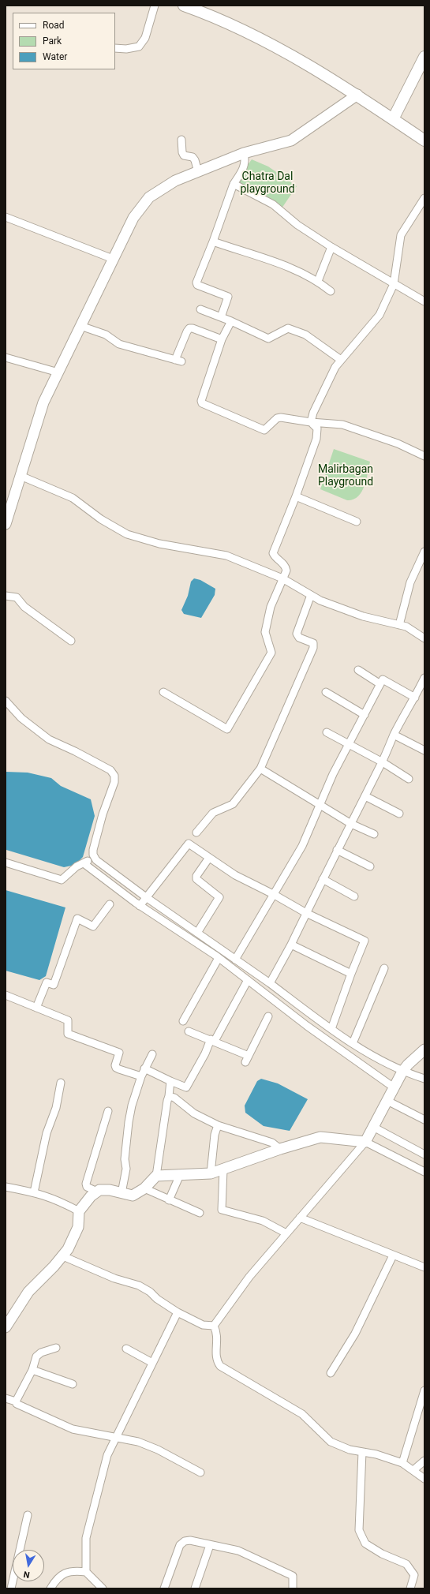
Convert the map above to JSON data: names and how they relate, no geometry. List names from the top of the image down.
{
  "parks": ["Chatra Dal playground", "Malirbagan Playground"],
  "legend": ["Road", "Park", "Water"],
  "north": "bottom"
}
